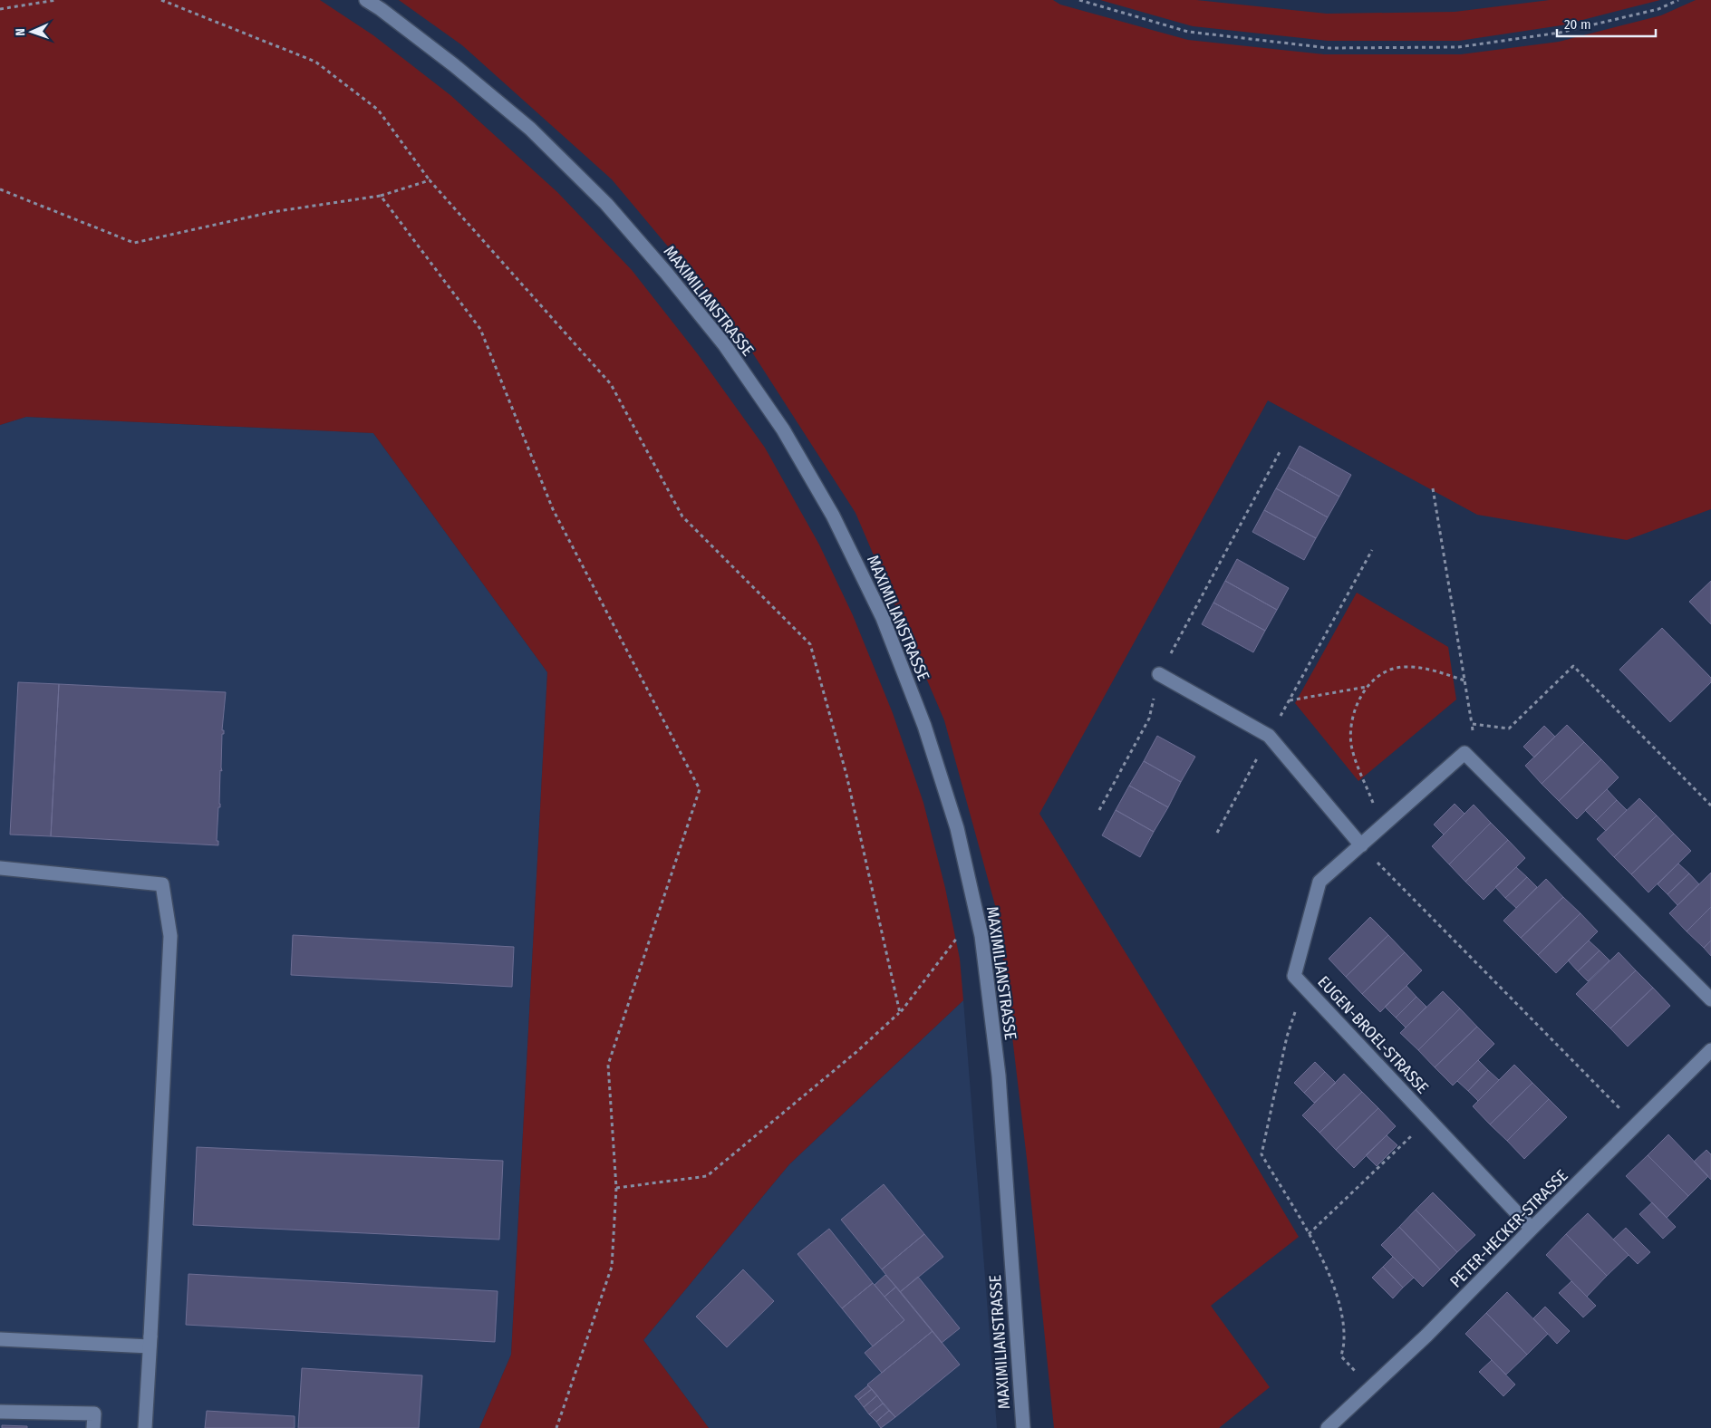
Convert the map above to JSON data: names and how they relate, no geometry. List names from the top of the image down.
{
  "streets": {
    "street": ["MAXIMILIANSTRASSE", "EUGEN-BROEL-STRASSE", "PETER-HECKER-STRASSE"]
  },
  "crossings": [
    ["EUGEN-BROEL-STRASSE", "PETER-HECKER-STRASSE"]
  ],
  "scale_bar": "20 m",
  "north": "left"
}
